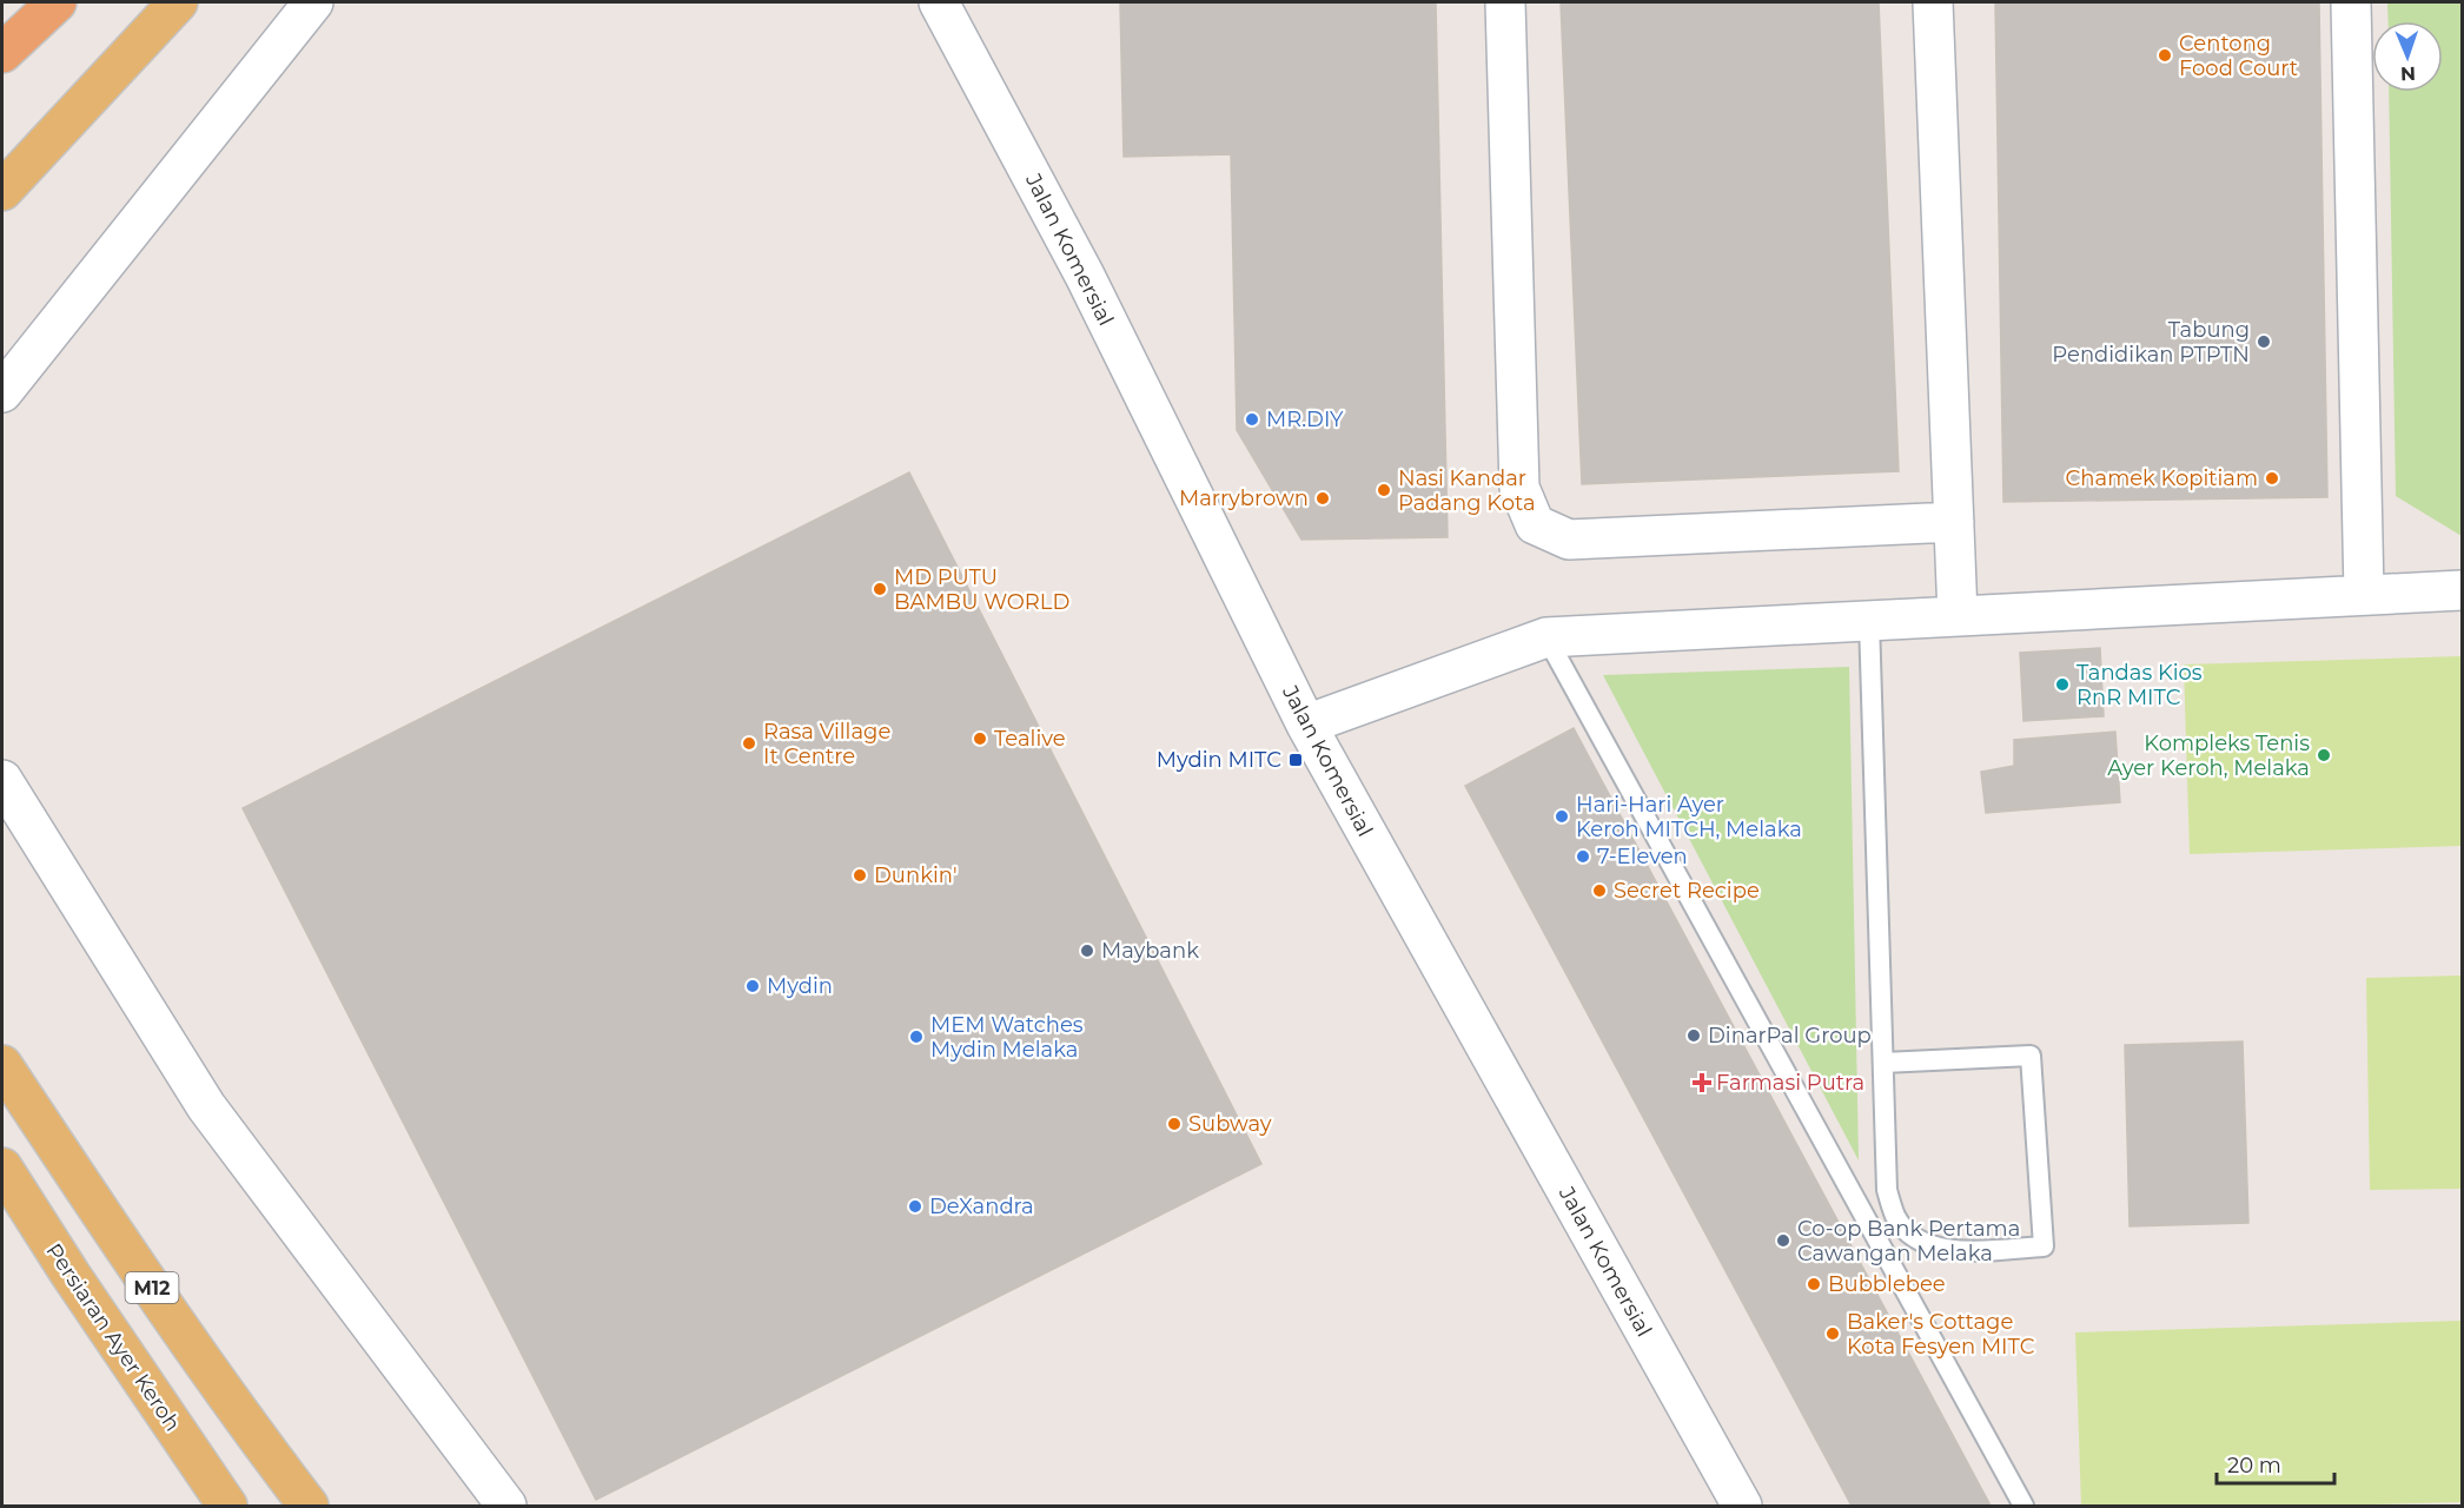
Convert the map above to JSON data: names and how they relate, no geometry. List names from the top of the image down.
{
  "streets": {
    "main road": ["M12", "Persiaran Ayer Keroh"],
    "street": ["Jalan Komersial"]
  },
  "places": {
    "other": [
      "Centong Food Court",
      "Tabung Pendidikan PTPTN",
      "MR.DIY",
      "Chamek Kopitiam",
      "Nasi Kandar Padang Kota",
      "Marrybrown",
      "MD PUTU BAMBU WORLD",
      "Tandas Kios RnR MITC",
      "Tealive",
      "Rasa Village It Centre",
      "Kompleks Tenis Ayer Keroh, Melaka",
      "Hari-Hari Ayer Keroh MITCH, Melaka",
      "7-Eleven",
      "Dunkin'",
      "Secret Recipe",
      "Maybank",
      "Mydin",
      "DinarPal Group",
      "MEM Watches Mydin Melaka",
      "Subway",
      "DeXandra",
      "Co-op Bank Pertama Cawangan Melaka",
      "Bubblebee",
      "Baker's Cottage Kota Fesyen MITC"
    ],
    "transit": ["Mydin MITC"],
    "health": ["Farmasi Putra"]
  },
  "scale_bar": "20 m",
  "north": "bottom"
}
